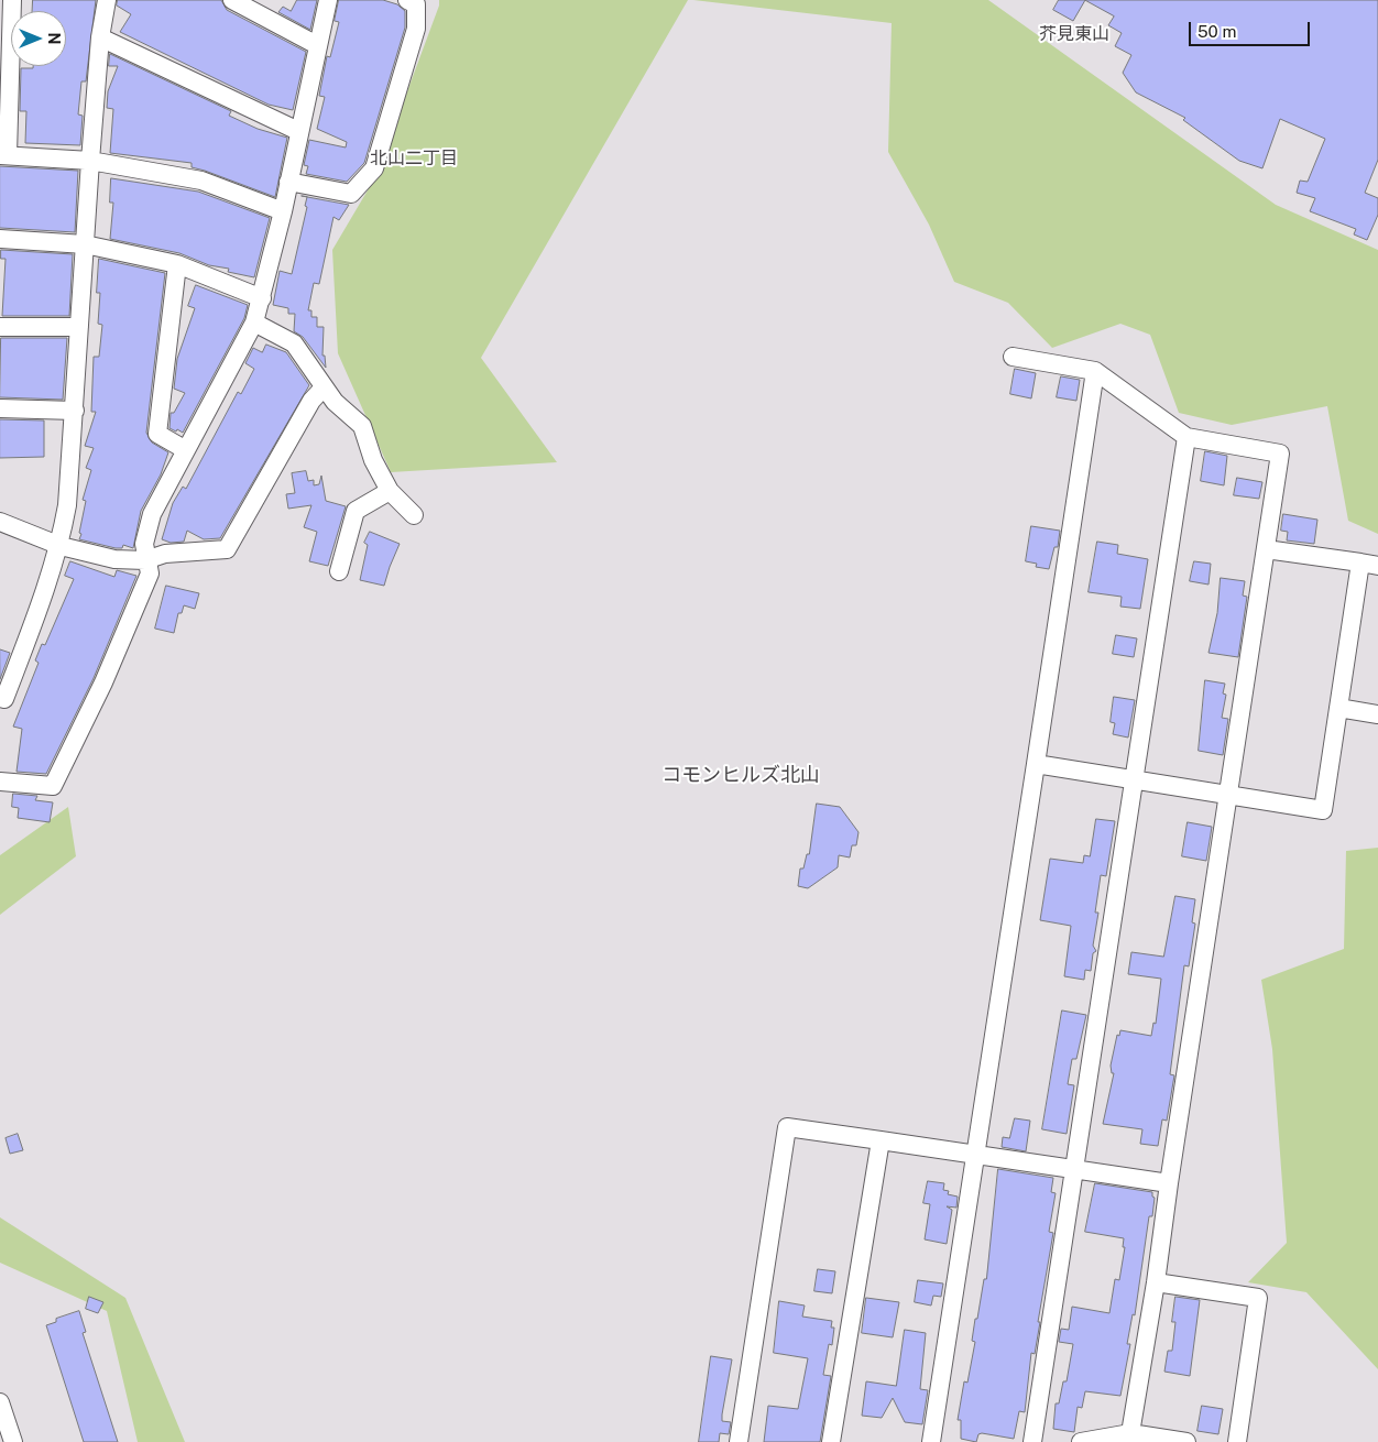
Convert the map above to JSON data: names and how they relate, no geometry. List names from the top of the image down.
{
  "districts": ["芥見東山", "北山二丁目", "コモンヒルズ北山"],
  "scale_bar": "50 m",
  "north": "right"
}
